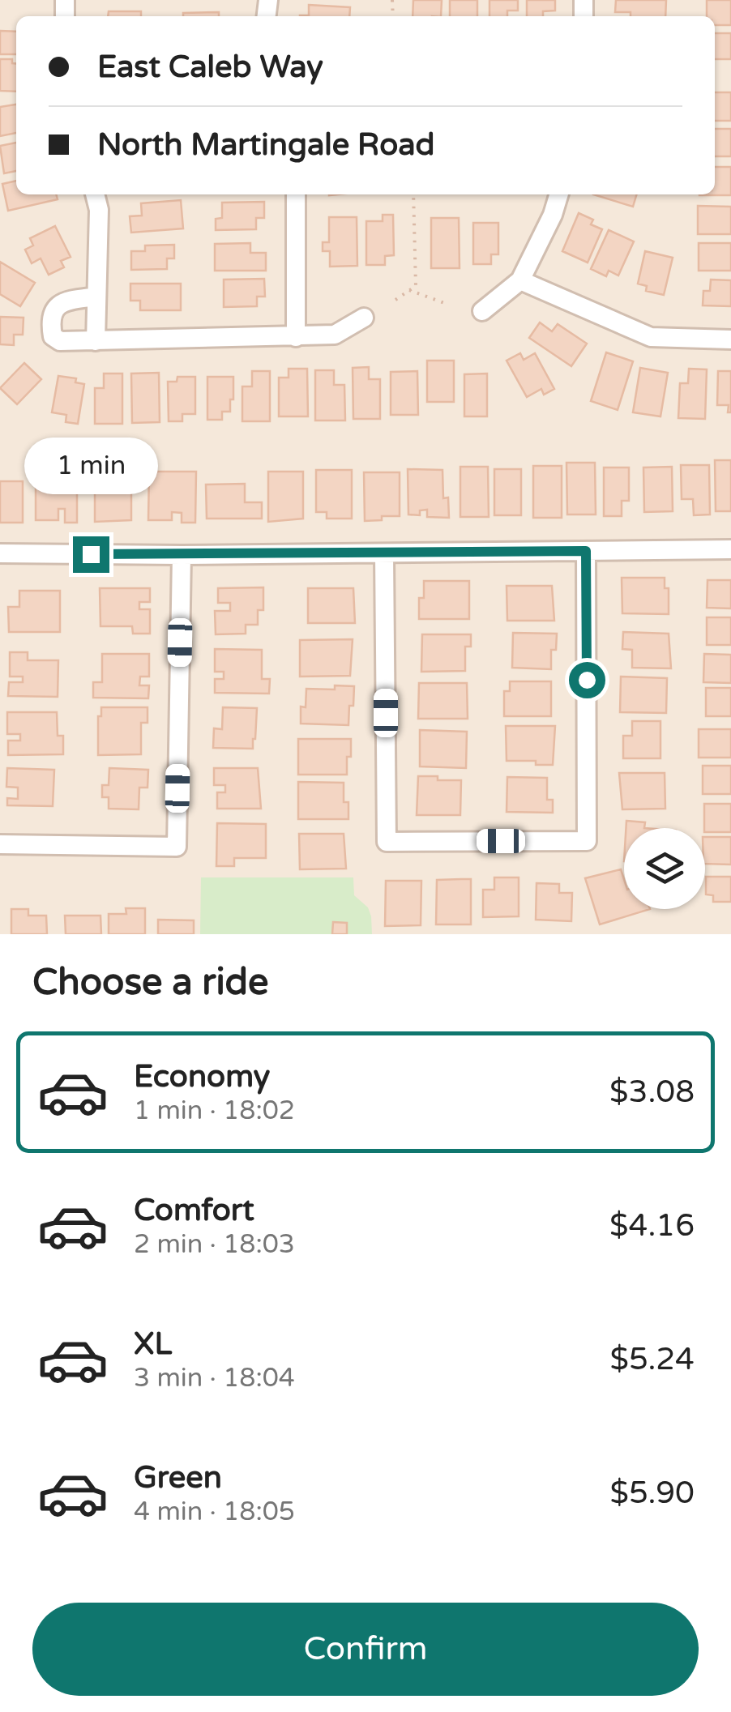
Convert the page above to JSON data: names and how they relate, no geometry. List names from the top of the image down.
{
  "page": {
    "banner": ["East Caleb Way", "North Martingale Road"],
    "bubble": "1 min",
    "heading": "Choose a ride",
    "list": [
      {
        "name": "Economy",
        "note": "1 min · 18:02",
        "value": "$3.08"
      },
      {
        "name": "Comfort",
        "note": "2 min · 18:03",
        "value": "$4.16"
      },
      {
        "name": "XL",
        "note": "3 min · 18:04",
        "value": "$5.24"
      },
      {
        "name": "Green",
        "note": "4 min · 18:05",
        "value": "$5.90"
      }
    ],
    "buttons": "Confirm"
  }
}
